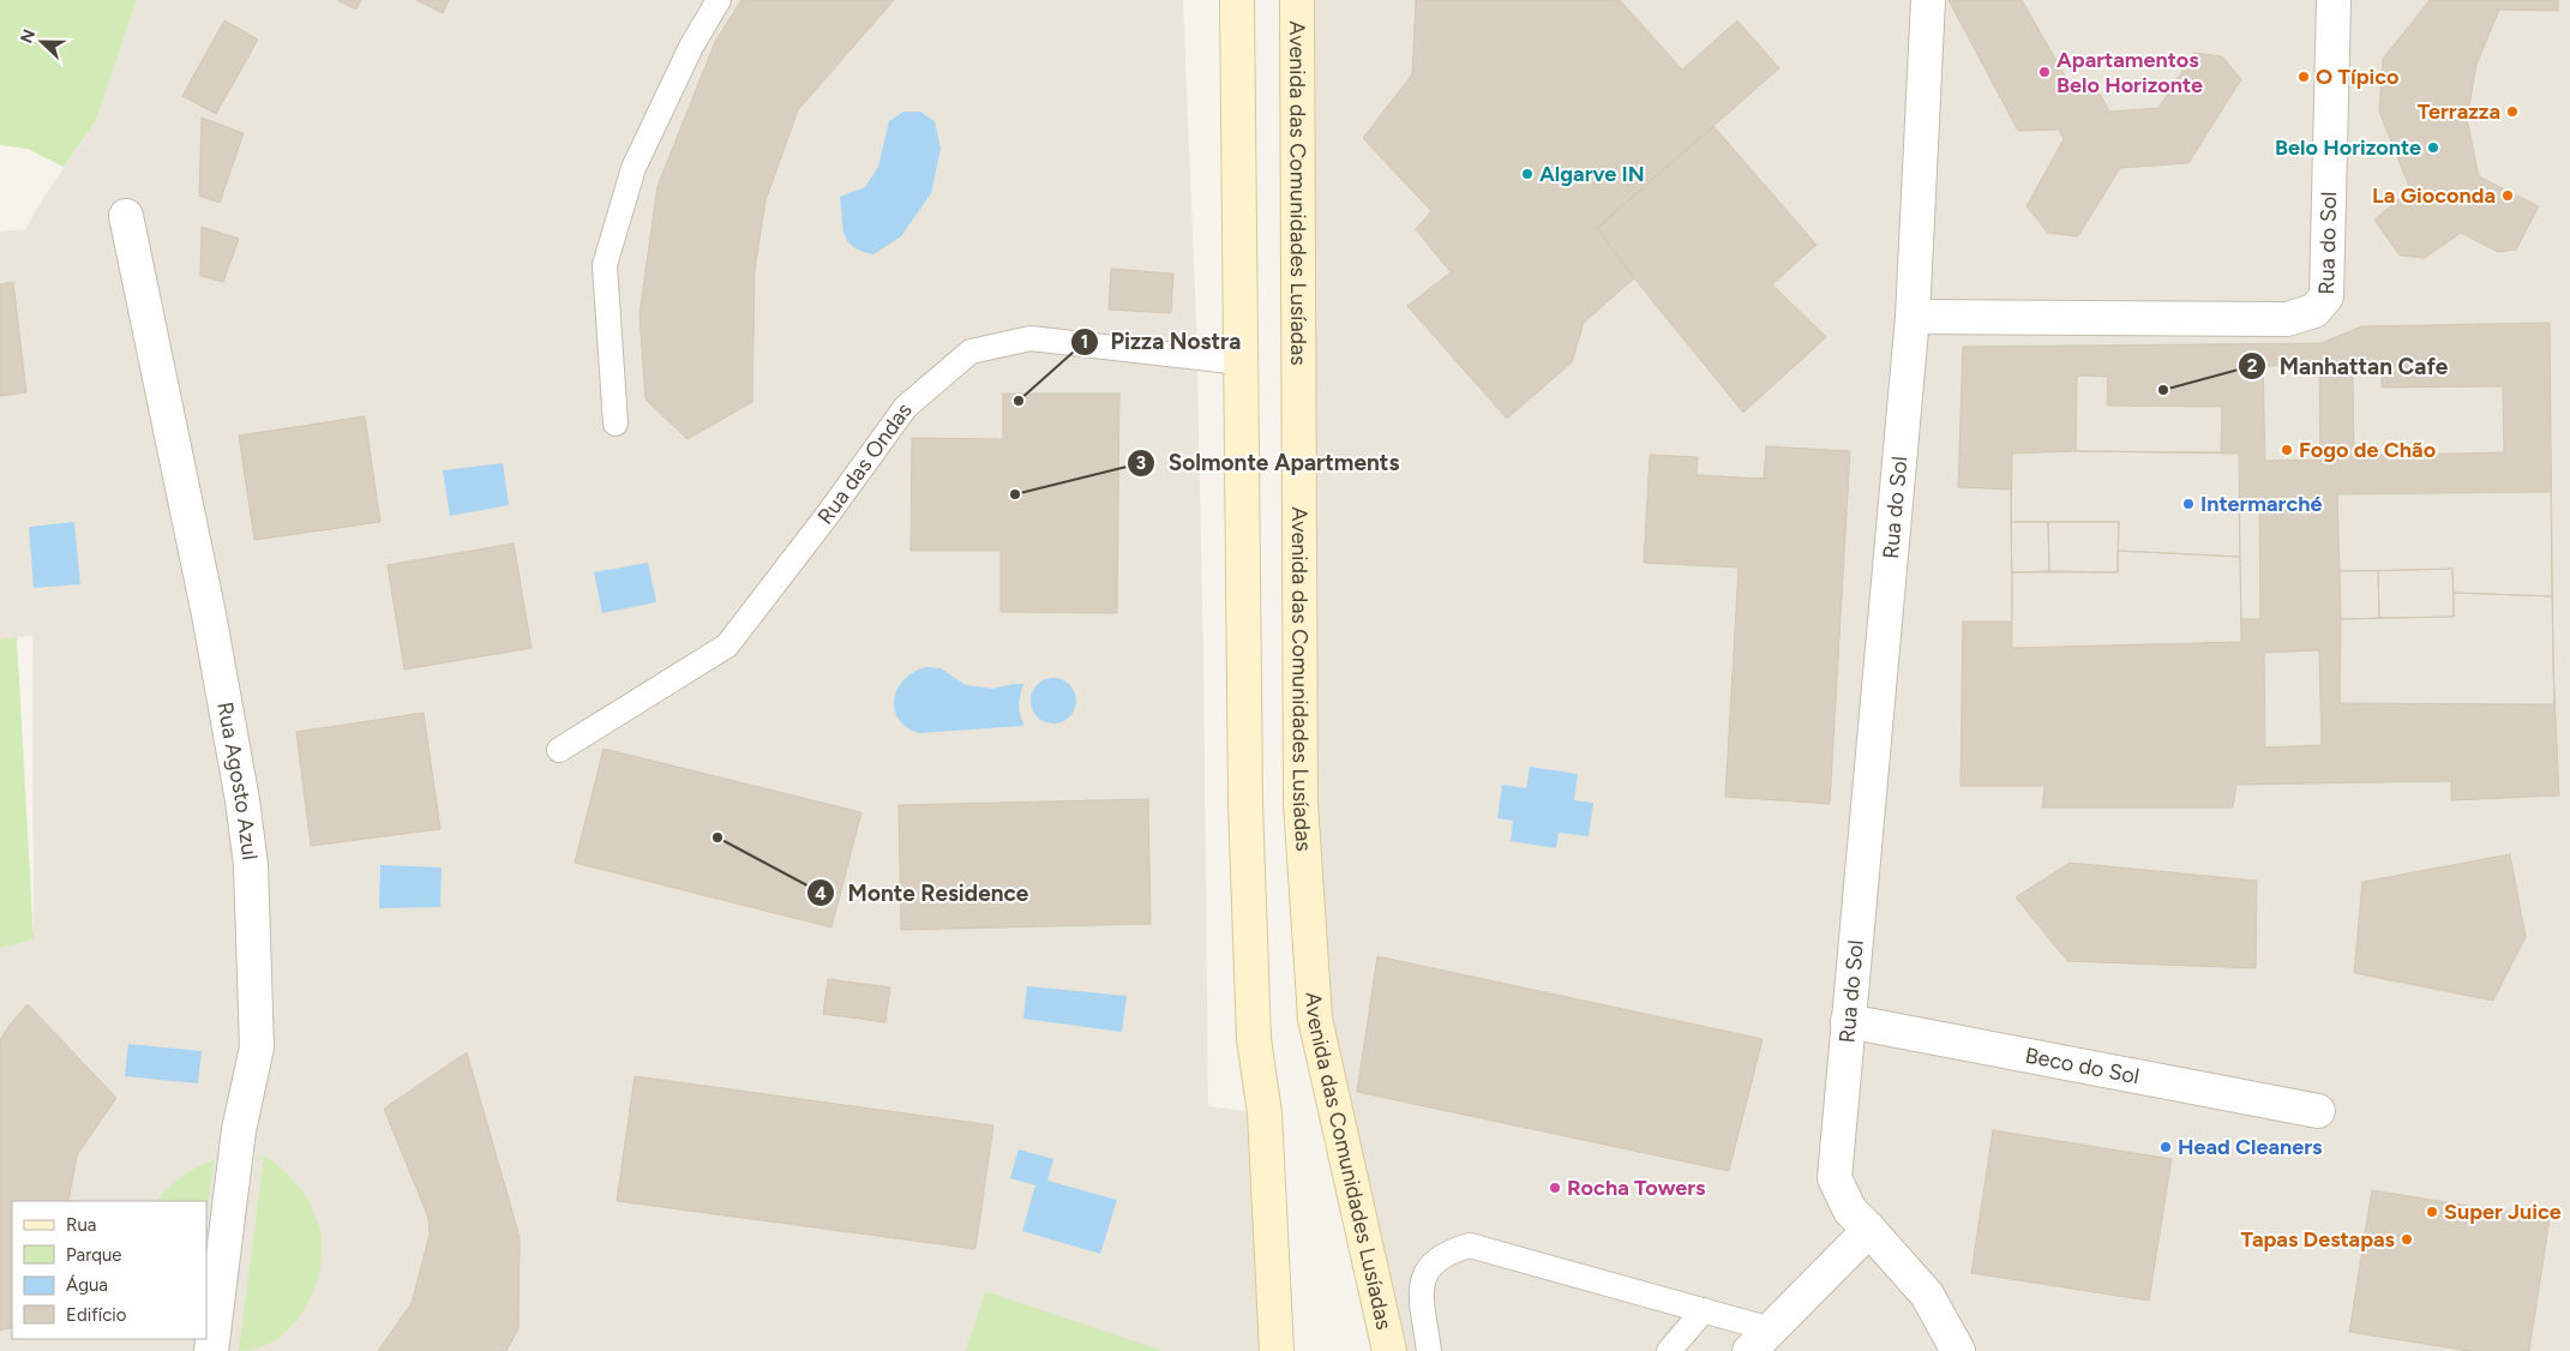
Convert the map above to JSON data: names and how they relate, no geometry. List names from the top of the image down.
{
  "streets": {
    "main road": ["Avenida das Comunidades Lusíadas"],
    "street": ["Rua do Sol", "Rua Agosto Azul", "Beco do Sol"],
    "lane": ["Rua das Ondas"]
  },
  "crossings": [
    ["Rua do Sol", "Beco do Sol"]
  ],
  "places": [
    "Apartamentos Belo Horizonte",
    "O Típico",
    "Terrazza",
    "Belo Horizonte",
    "Algarve IN",
    "La Gioconda",
    "Manhattan Cafe",
    "Pizza Nostra",
    "Fogo de Chão",
    "Solmonte Apartments",
    "Intermarché",
    "Monte Residence",
    "Head Cleaners",
    "Rocha Towers",
    "Super Juice",
    "Tapas Destapas"
  ],
  "legend": [
    "Rua",
    "Parque",
    "Água",
    "Edifício"
  ],
  "north": "left"
}
